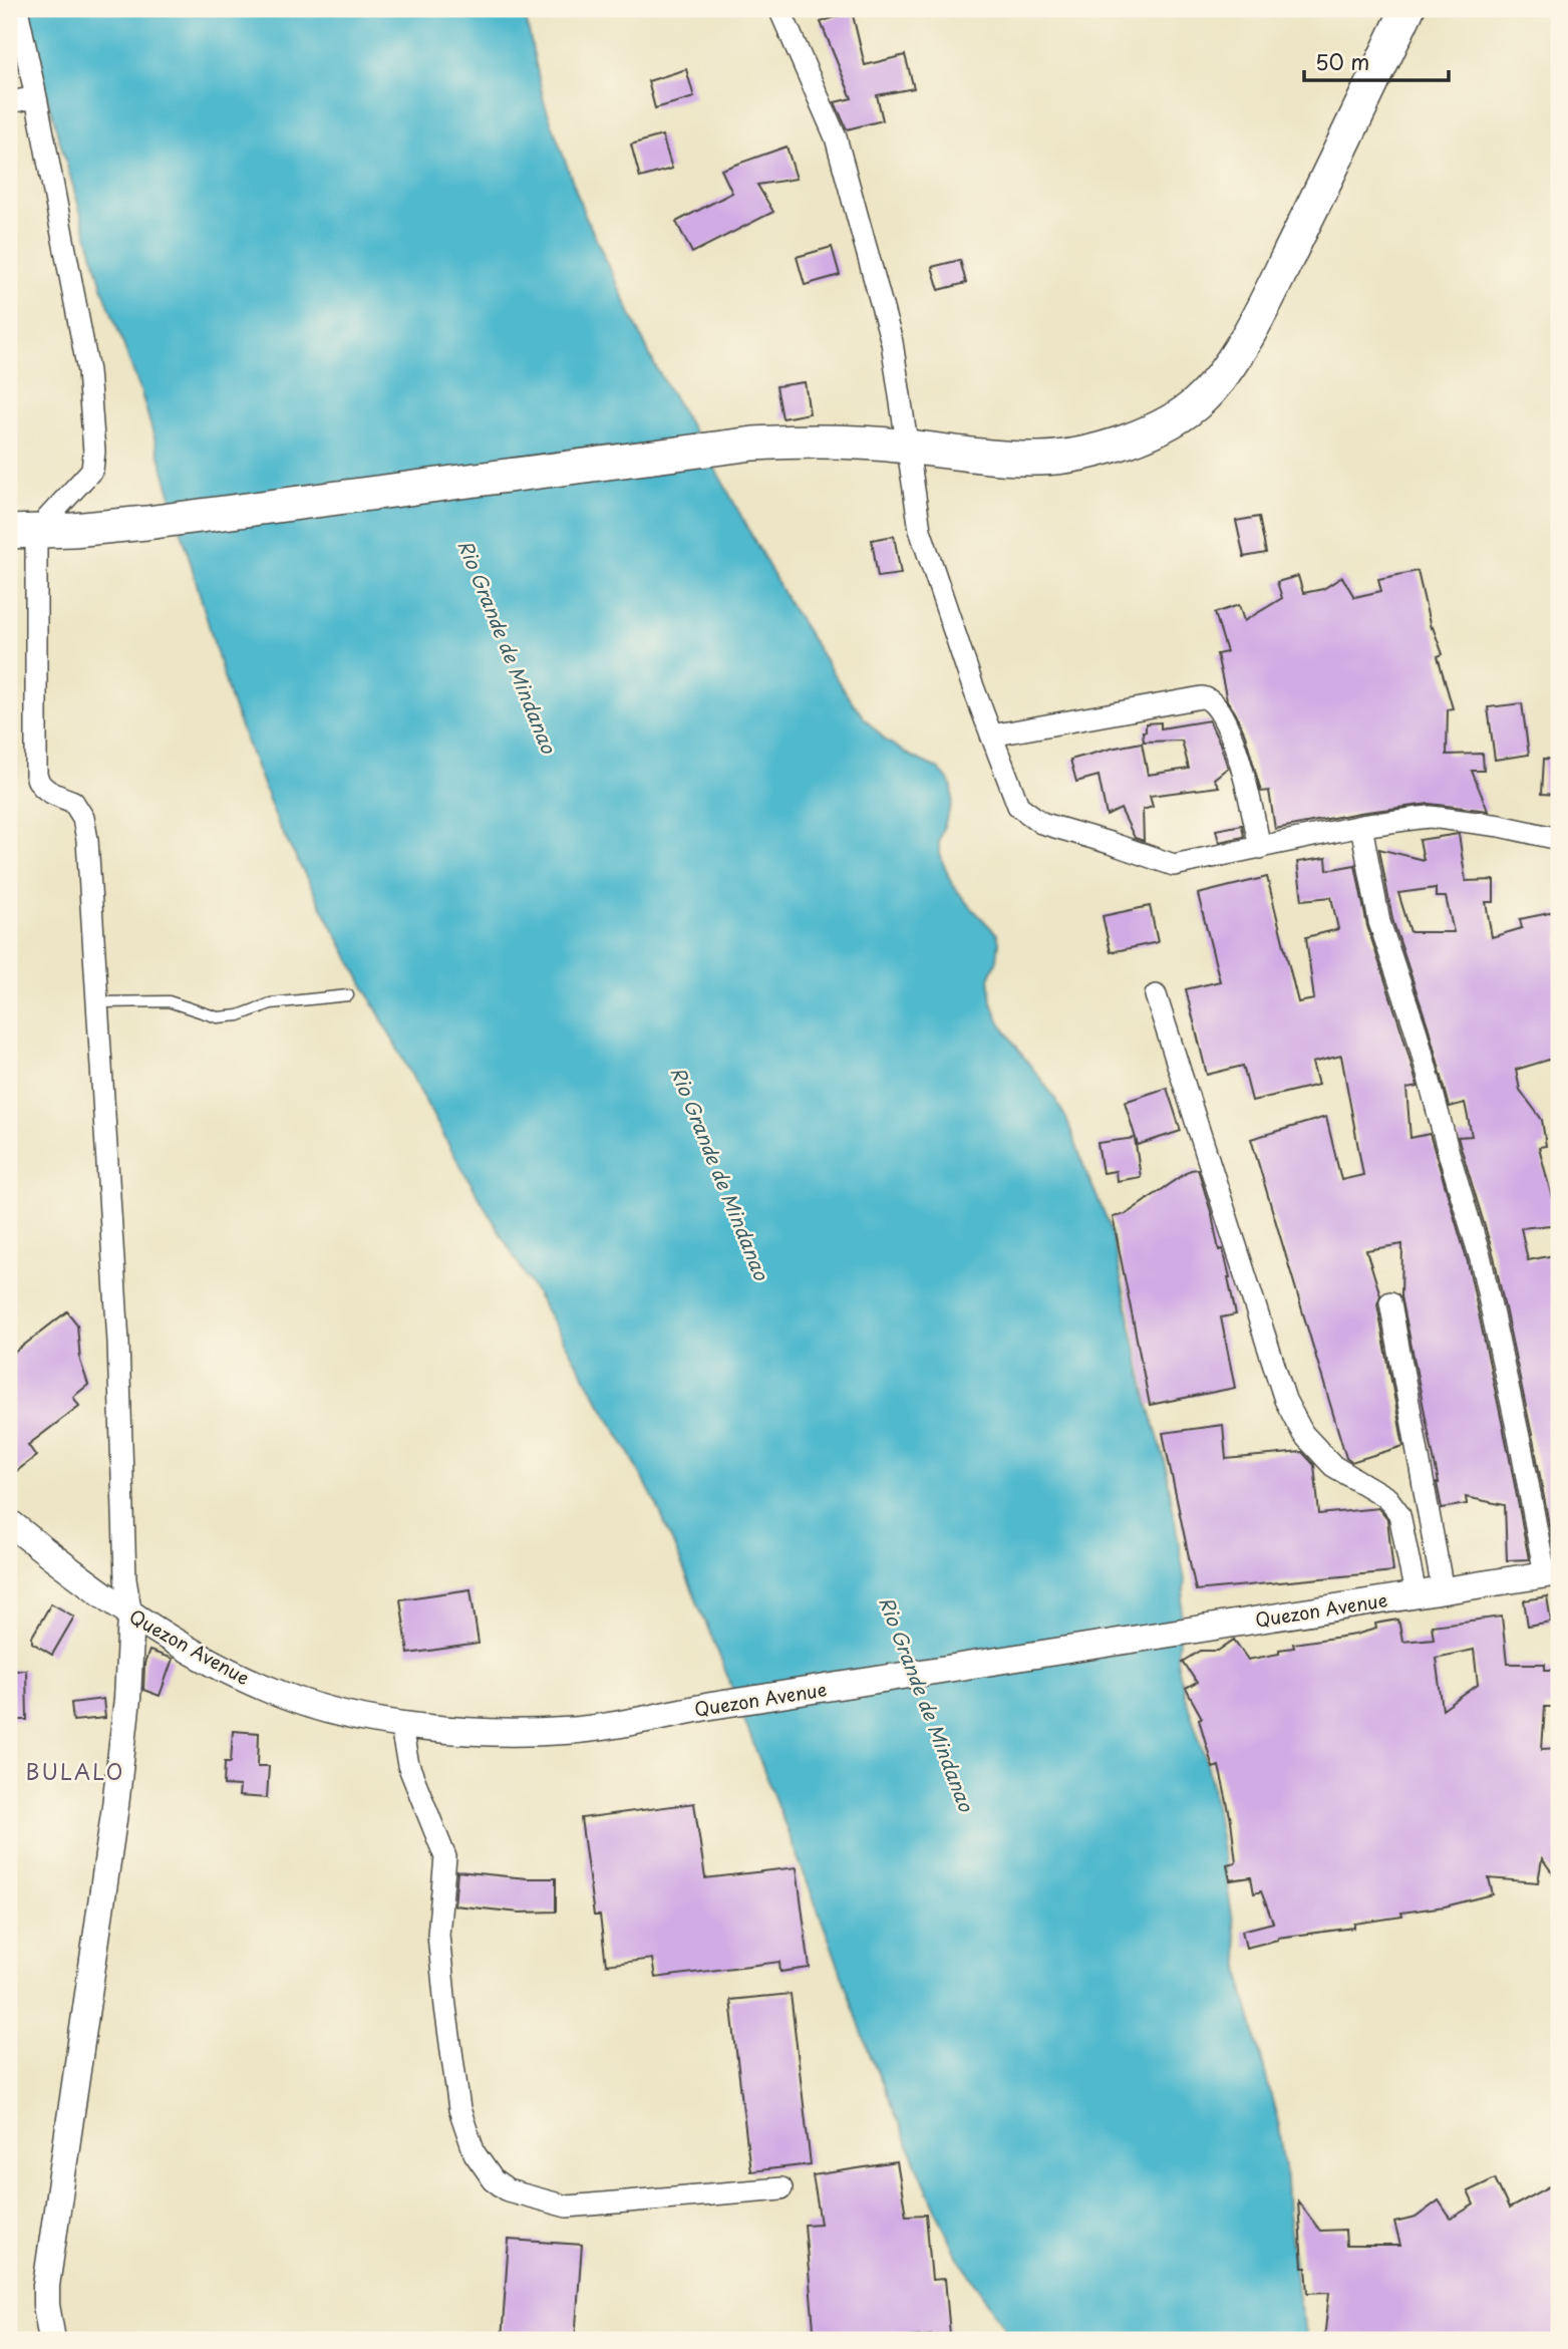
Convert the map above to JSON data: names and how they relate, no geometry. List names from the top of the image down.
{
  "streets": {
    "street": ["Quezon Avenue"]
  },
  "districts": ["BULALO"],
  "water": ["Rio Grande de Mindanao"],
  "scale_bar": "50 m"
}
